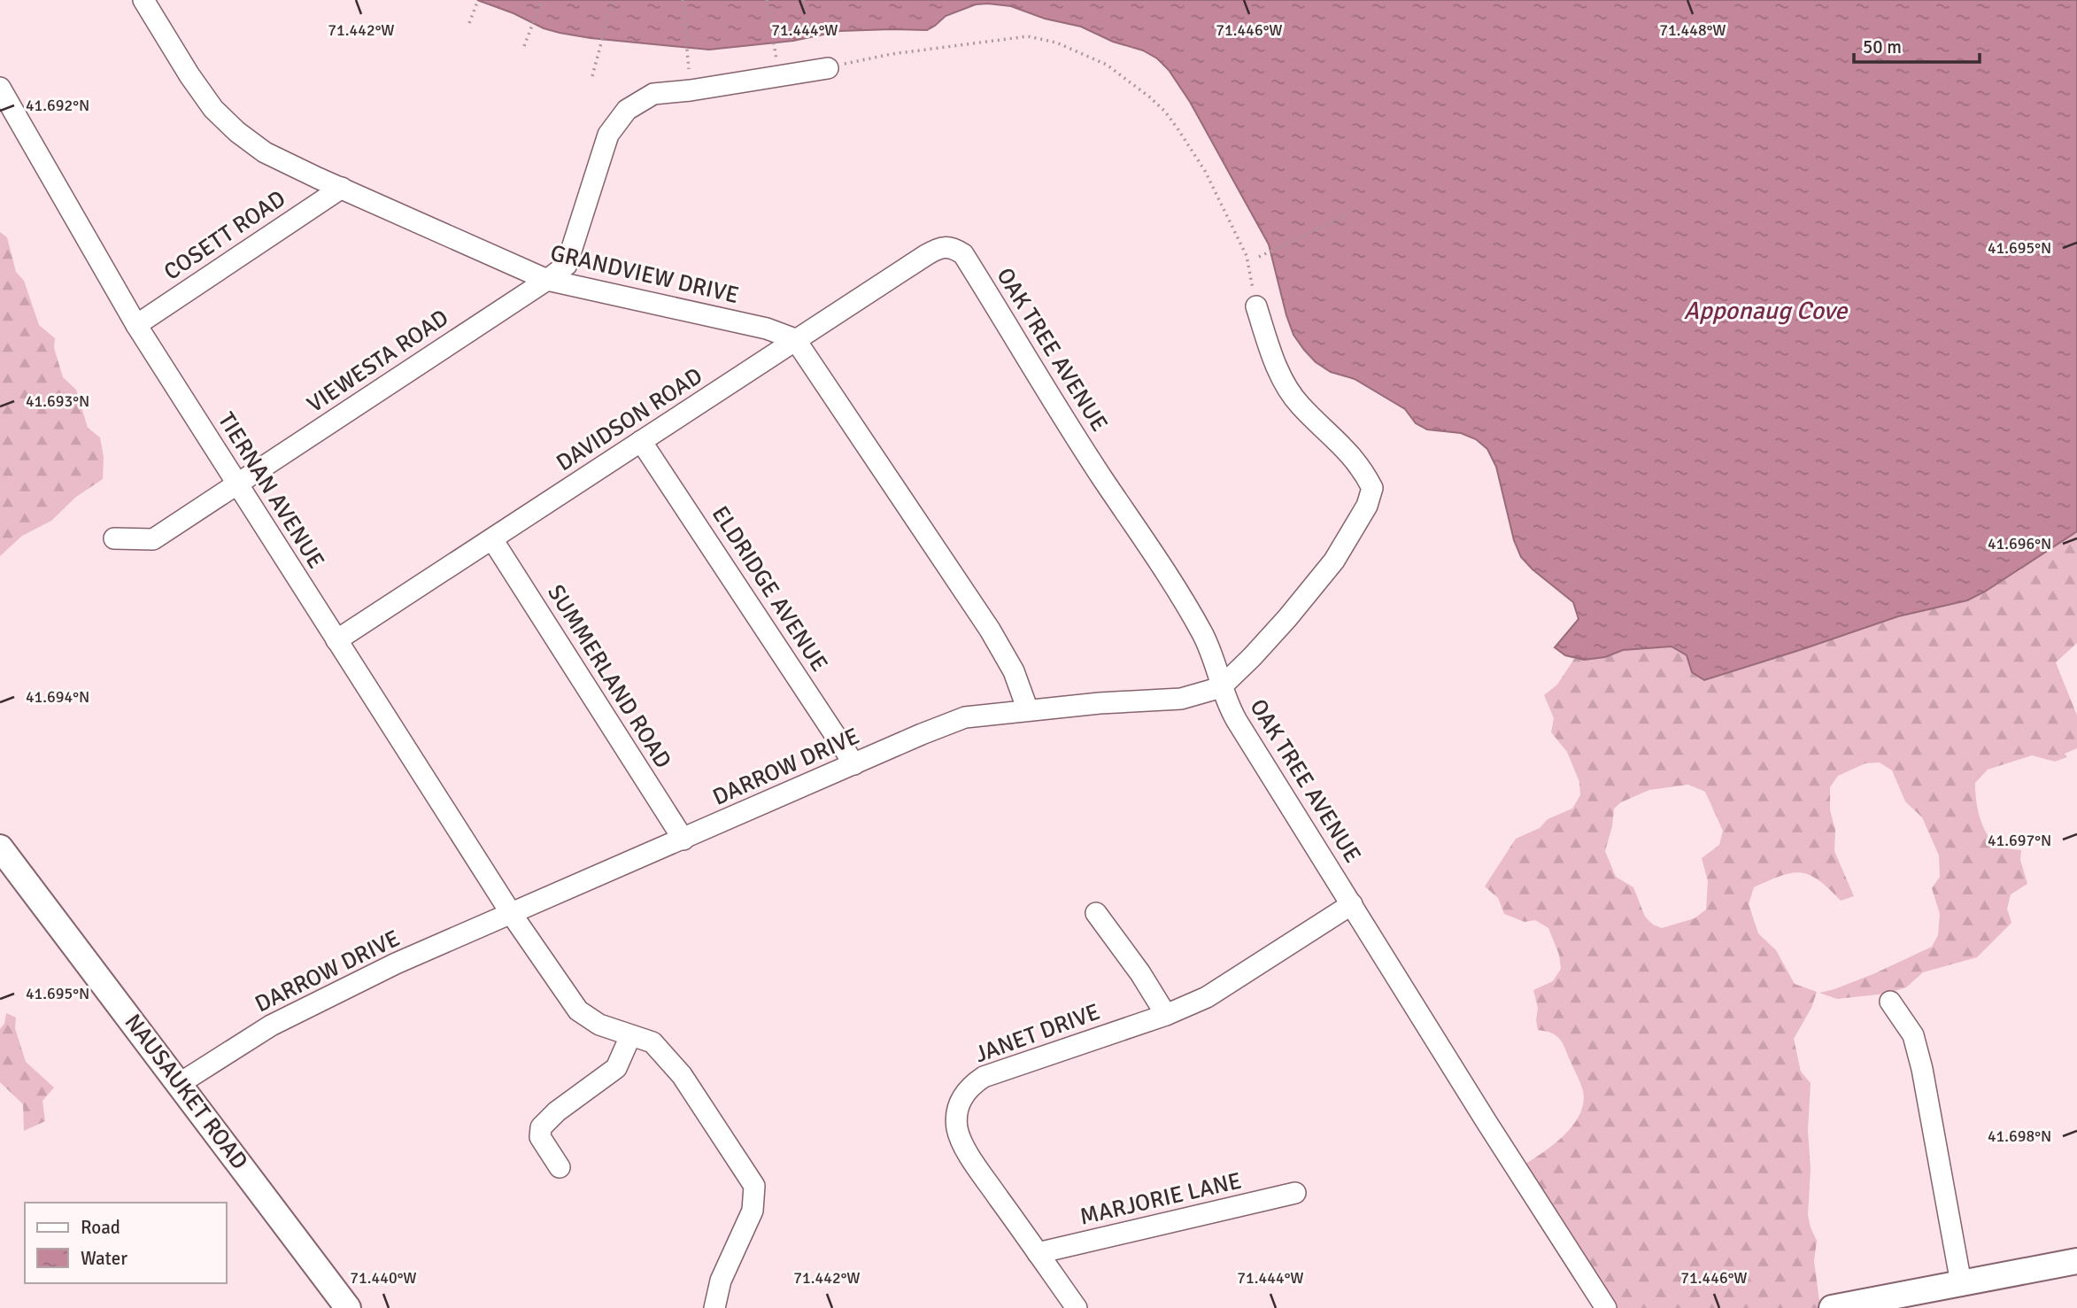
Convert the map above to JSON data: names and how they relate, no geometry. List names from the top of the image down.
{
  "streets": {
    "street": [
      "COSETT ROAD",
      "GRANDVIEW DRIVE",
      "OAK TREE AVENUE",
      "VIEWESTA ROAD",
      "DAVIDSON ROAD",
      "TIERNAN AVENUE",
      "ELDRIDGE AVENUE",
      "SUMMERLAND ROAD",
      "DARROW DRIVE",
      "JANET DRIVE",
      "NAUSAUKET ROAD",
      "MARJORIE LANE"
    ]
  },
  "crossings": [
    ["COSETT ROAD", "GRANDVIEW DRIVE"],
    ["COSETT ROAD", "TIERNAN AVENUE"],
    ["GRANDVIEW DRIVE", "VIEWESTA ROAD"],
    ["GRANDVIEW DRIVE", "DAVIDSON ROAD"],
    ["OAK TREE AVENUE", "DAVIDSON ROAD"],
    ["OAK TREE AVENUE", "DARROW DRIVE"],
    ["OAK TREE AVENUE", "JANET DRIVE"],
    ["VIEWESTA ROAD", "TIERNAN AVENUE"],
    ["DAVIDSON ROAD", "TIERNAN AVENUE"],
    ["DAVIDSON ROAD", "ELDRIDGE AVENUE"],
    ["DAVIDSON ROAD", "SUMMERLAND ROAD"],
    ["TIERNAN AVENUE", "DARROW DRIVE"],
    ["ELDRIDGE AVENUE", "DARROW DRIVE"],
    ["SUMMERLAND ROAD", "DARROW DRIVE"],
    ["DARROW DRIVE", "NAUSAUKET ROAD"],
    ["JANET DRIVE", "MARJORIE LANE"]
  ],
  "water": ["Apponaug Cove"],
  "legend": ["Road", "Water"],
  "scale_bar": "50 m",
  "coordinates": [
    "71.442°W",
    "71.444°W",
    "71.446°W",
    "71.448°W",
    "41.692°N",
    "41.695°N",
    "41.693°N",
    "41.696°N",
    "41.694°N",
    "41.697°N",
    "41.698°N",
    "71.440°W"
  ]
}
